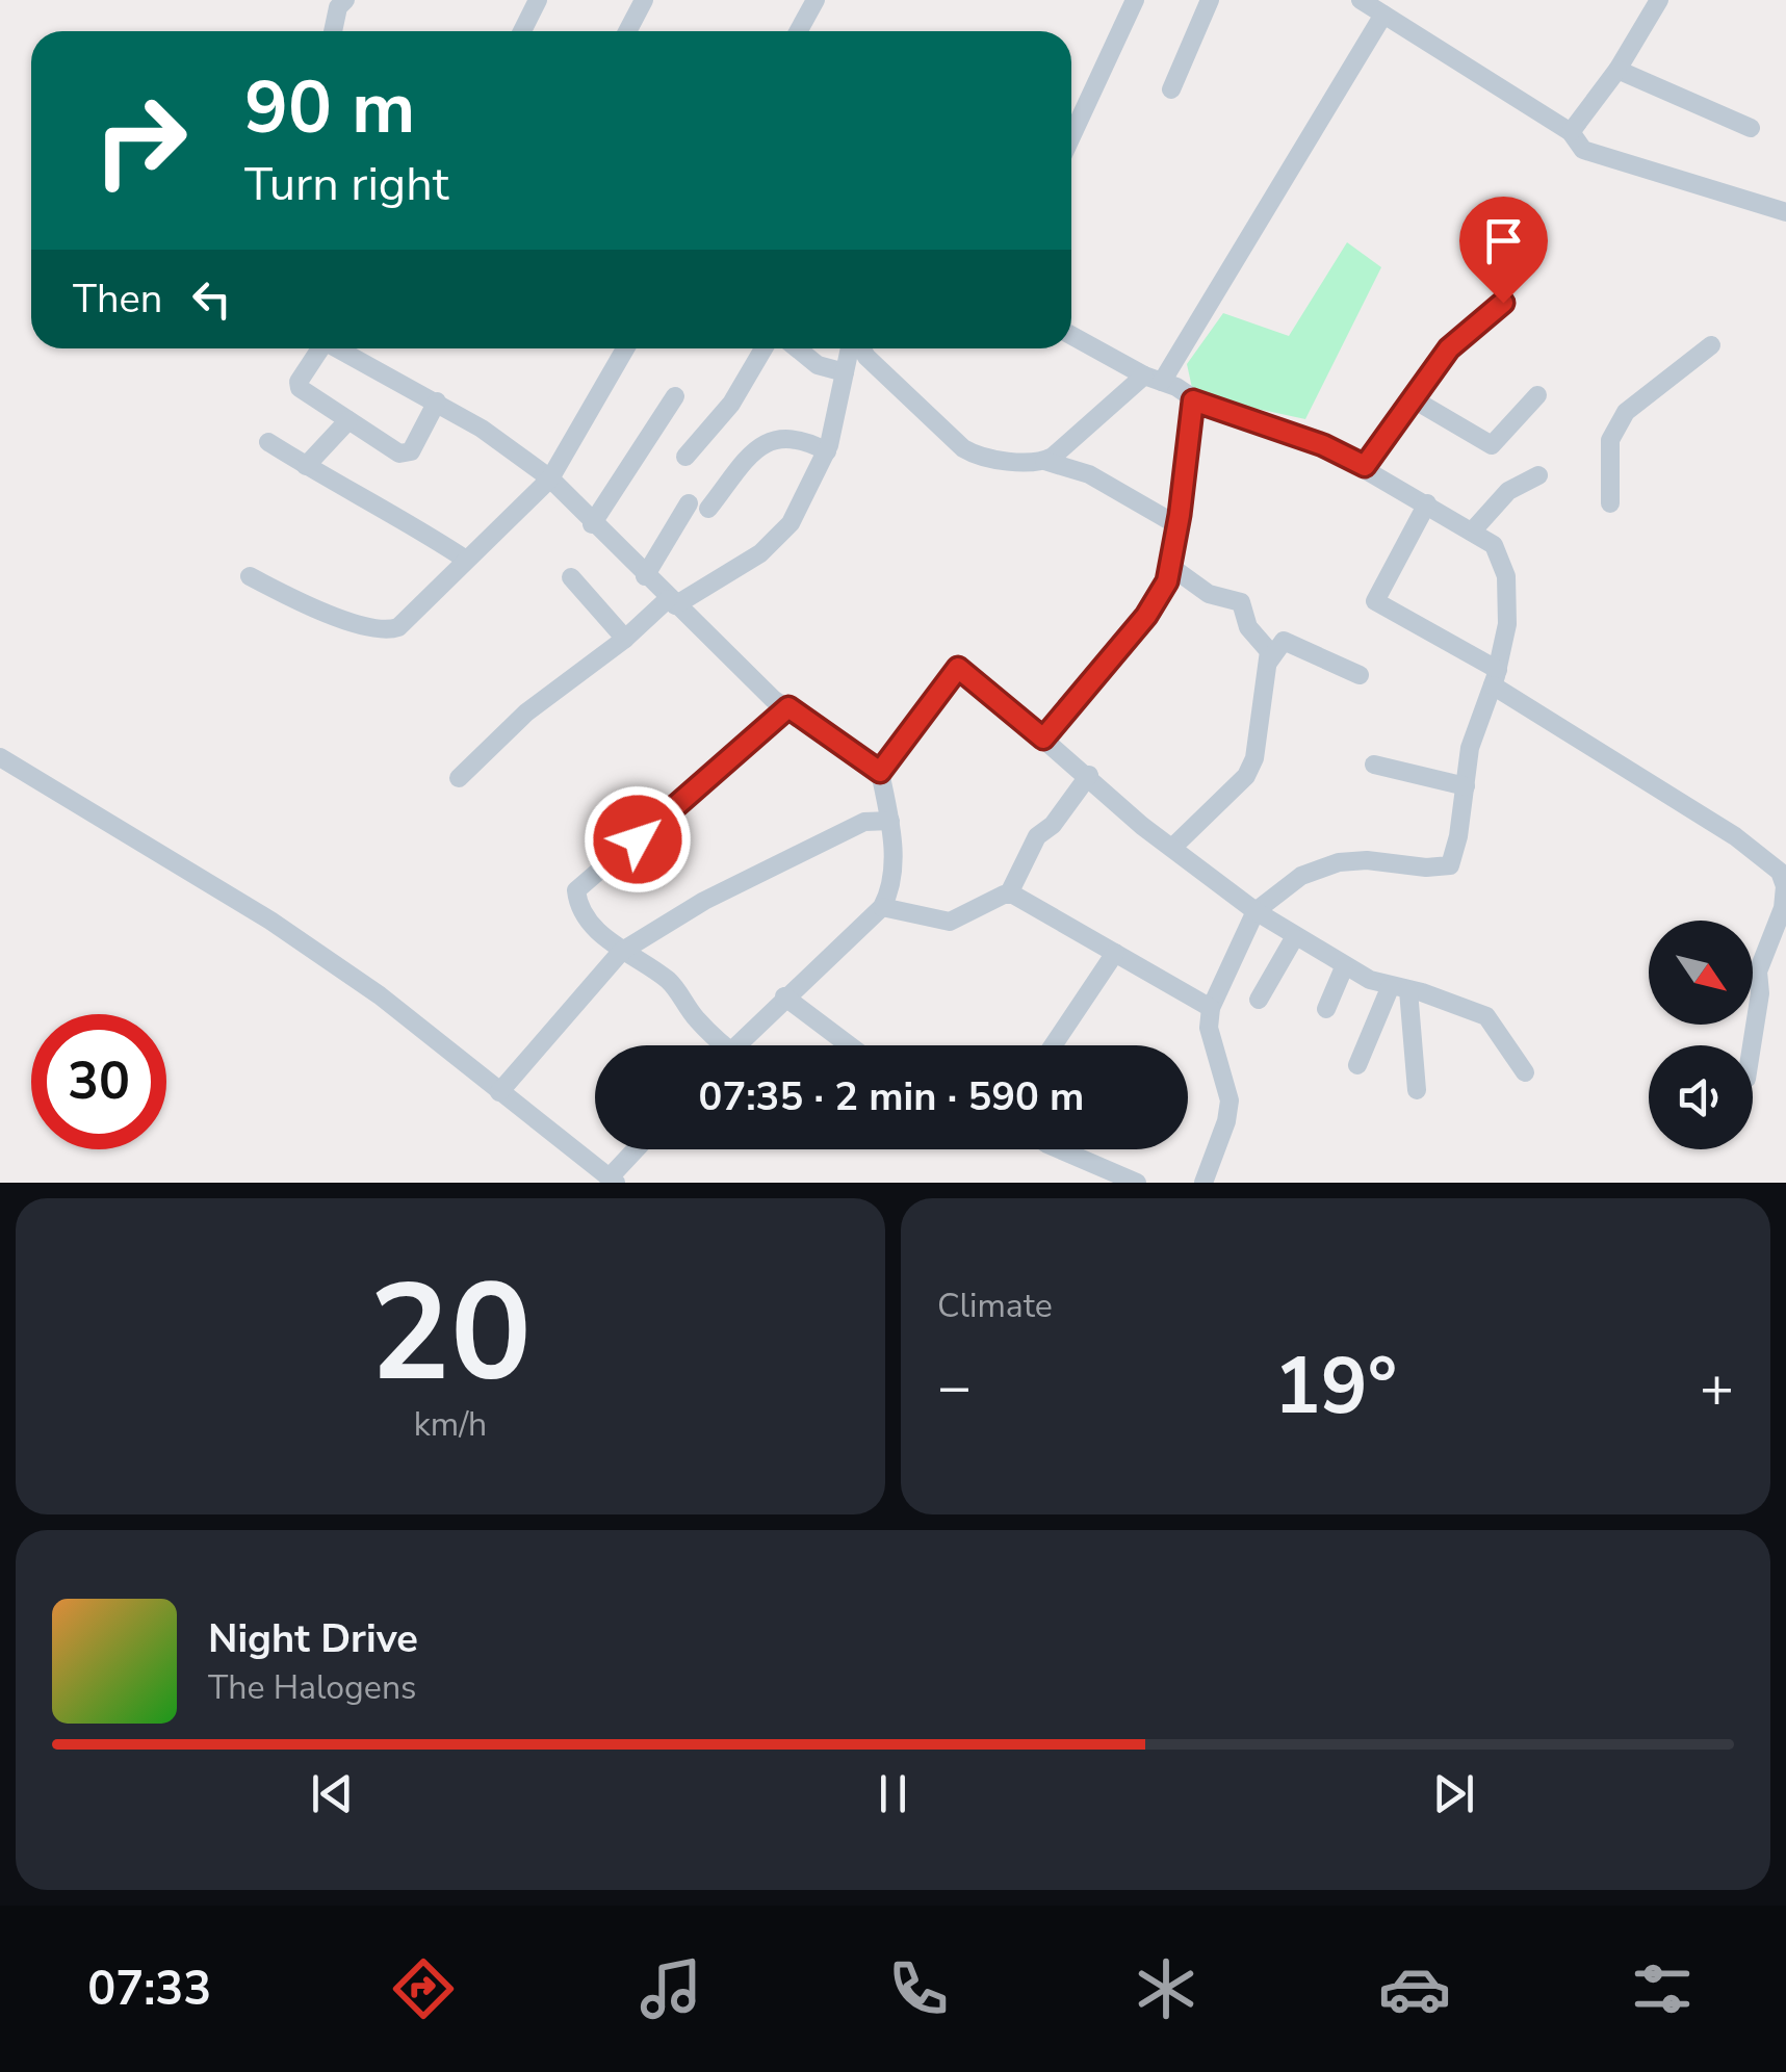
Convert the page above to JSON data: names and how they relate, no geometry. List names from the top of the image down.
{
  "north": "bottom right",
  "page": {
    "turn": ["90 m", "Turn right"],
    "then": "Then",
    "limit": "30",
    "trip": "07:35 · 2 min · 590 m",
    "tile": [
      ["20", "km/h"],
      "Climate"
    ],
    "heat": ["−", "19°", "+"],
    "song": ["Night Drive", "The Halogens"],
    "tabs": "07:33"
  }
}
